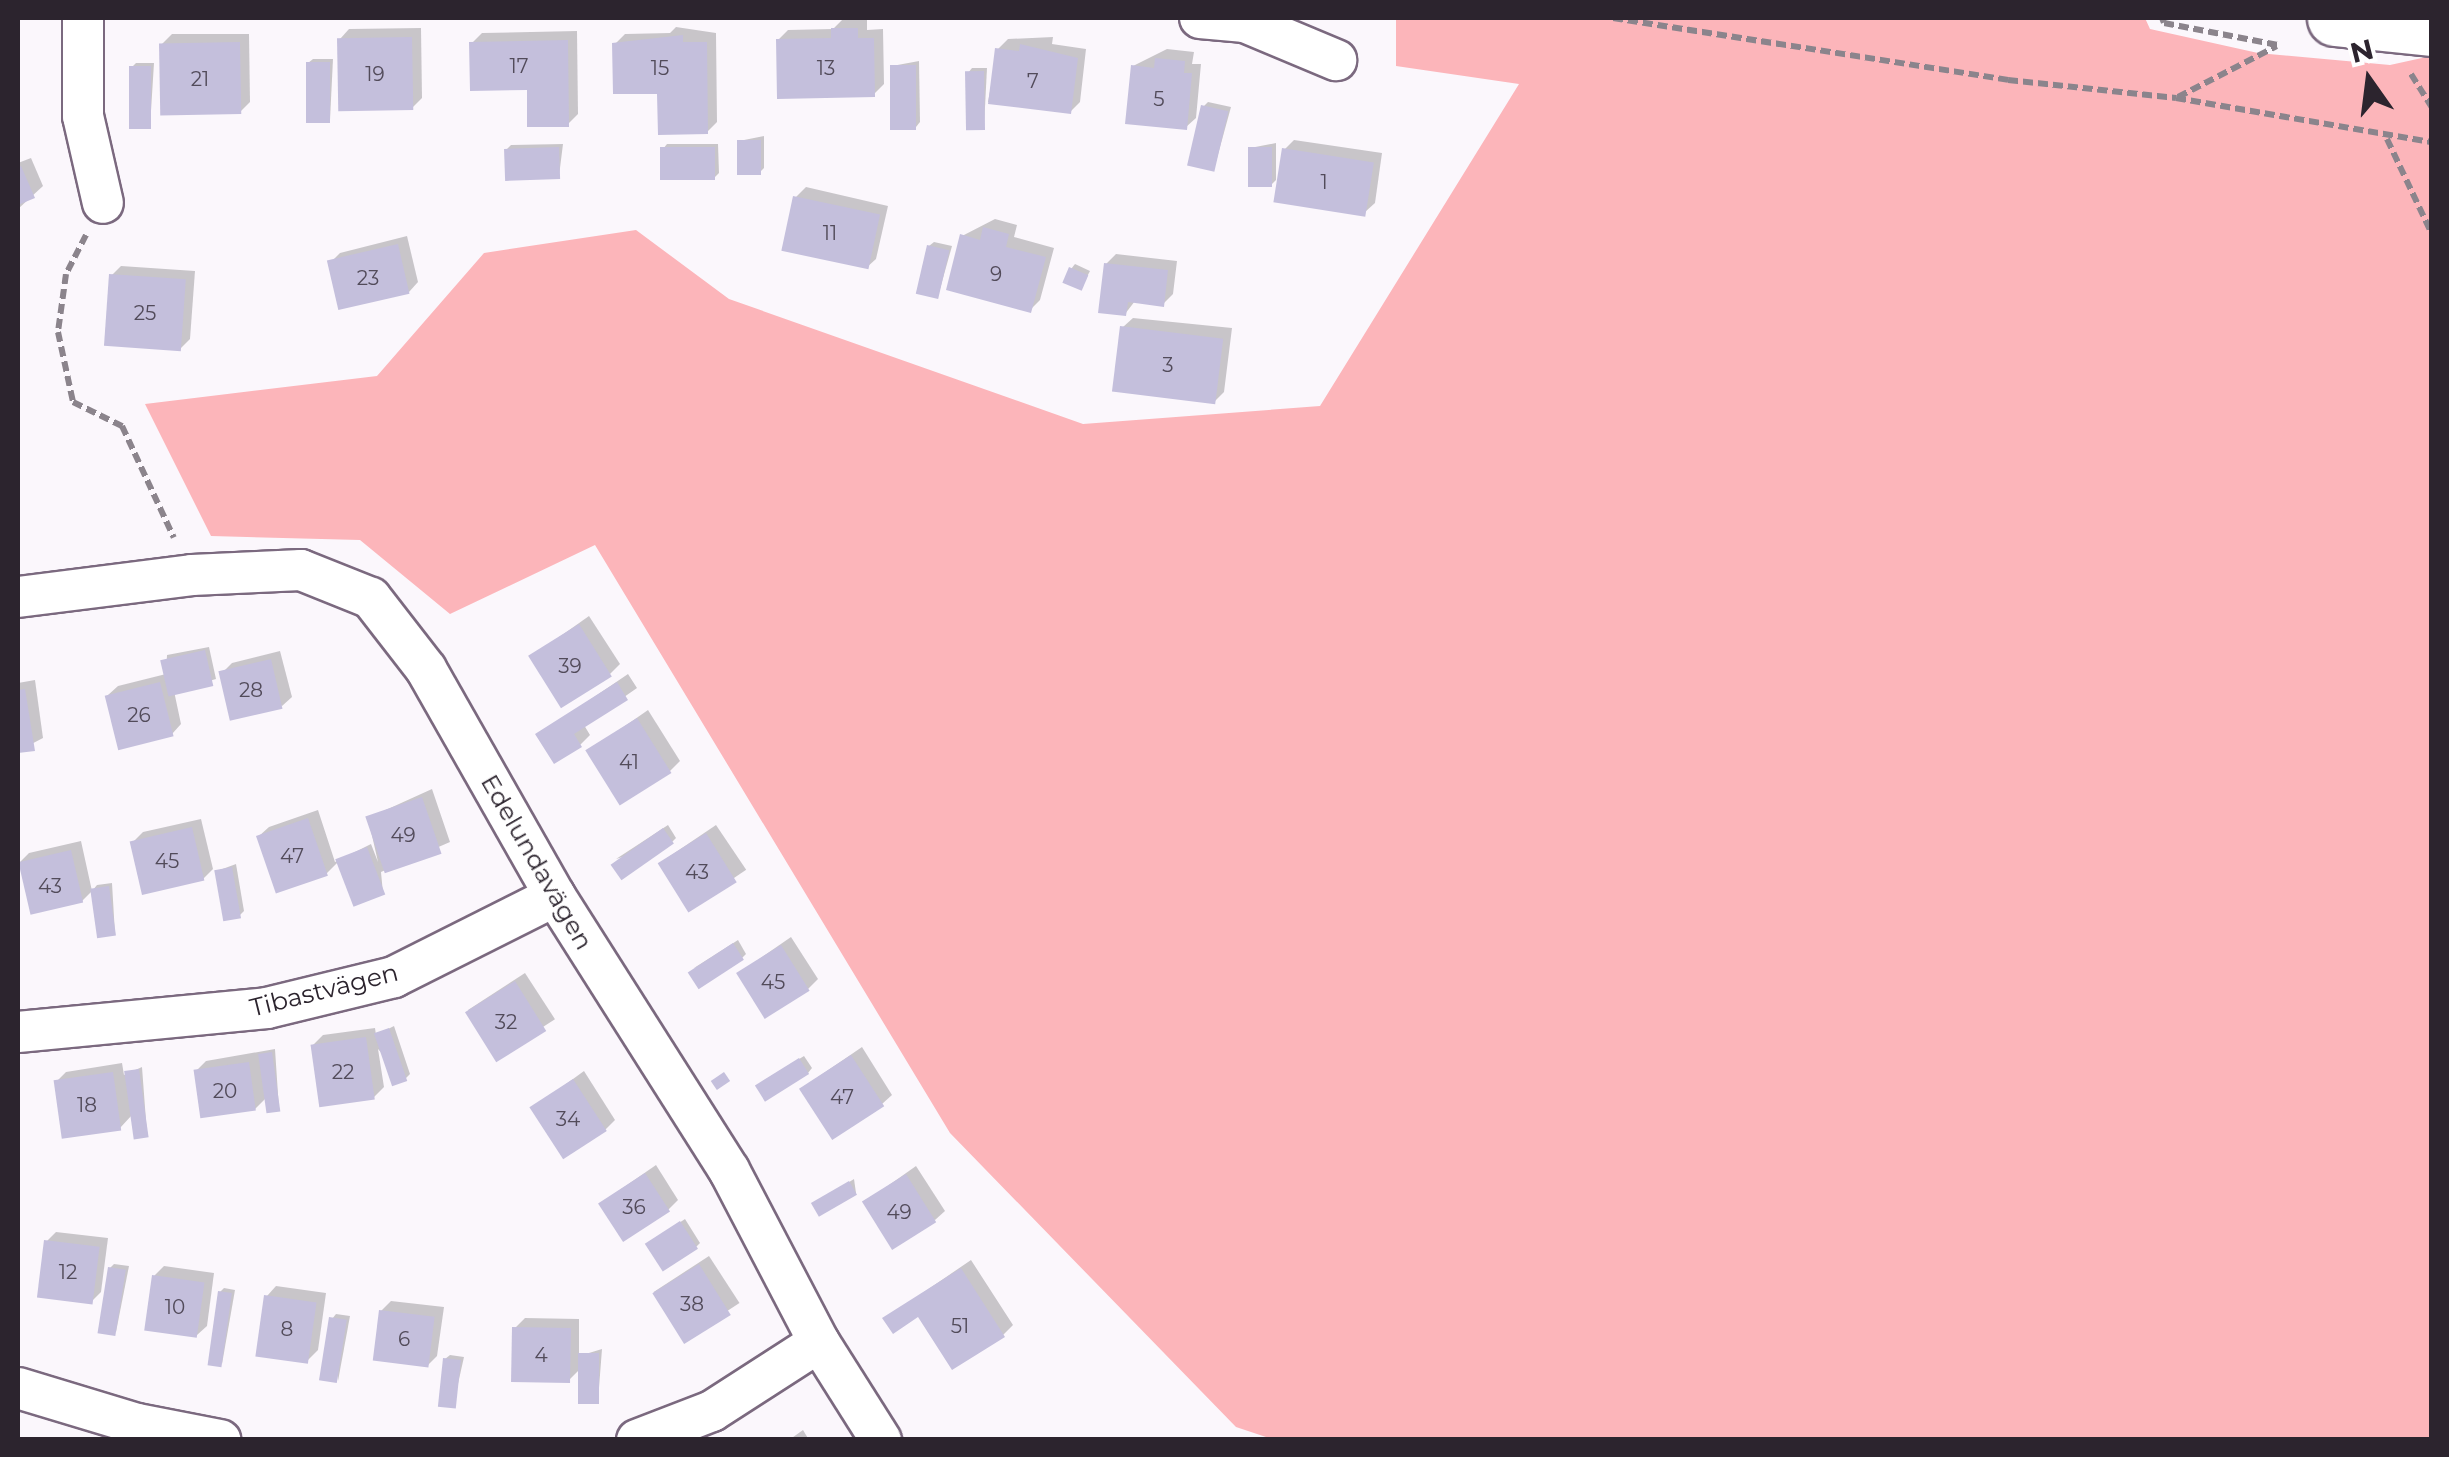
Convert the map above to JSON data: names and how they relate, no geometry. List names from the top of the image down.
{
  "streets": {
    "street": ["Edelundavägen", "Tibastvägen"]
  },
  "crossings": [
    ["Edelundavägen", "Tibastvägen"]
  ],
  "house_numbers": [
    "17",
    "15",
    "13",
    "19",
    "21",
    "7",
    "5",
    "1",
    "11",
    "9",
    "23",
    "25",
    "3",
    "39",
    "28",
    "26",
    "41",
    "49",
    "47",
    "45",
    "43",
    "43",
    "45",
    "32",
    "22",
    "20",
    "47",
    "18",
    "34",
    "36",
    "49",
    "12",
    "38",
    "10",
    "51",
    "8",
    "6",
    "4"
  ],
  "north": "top"
}
